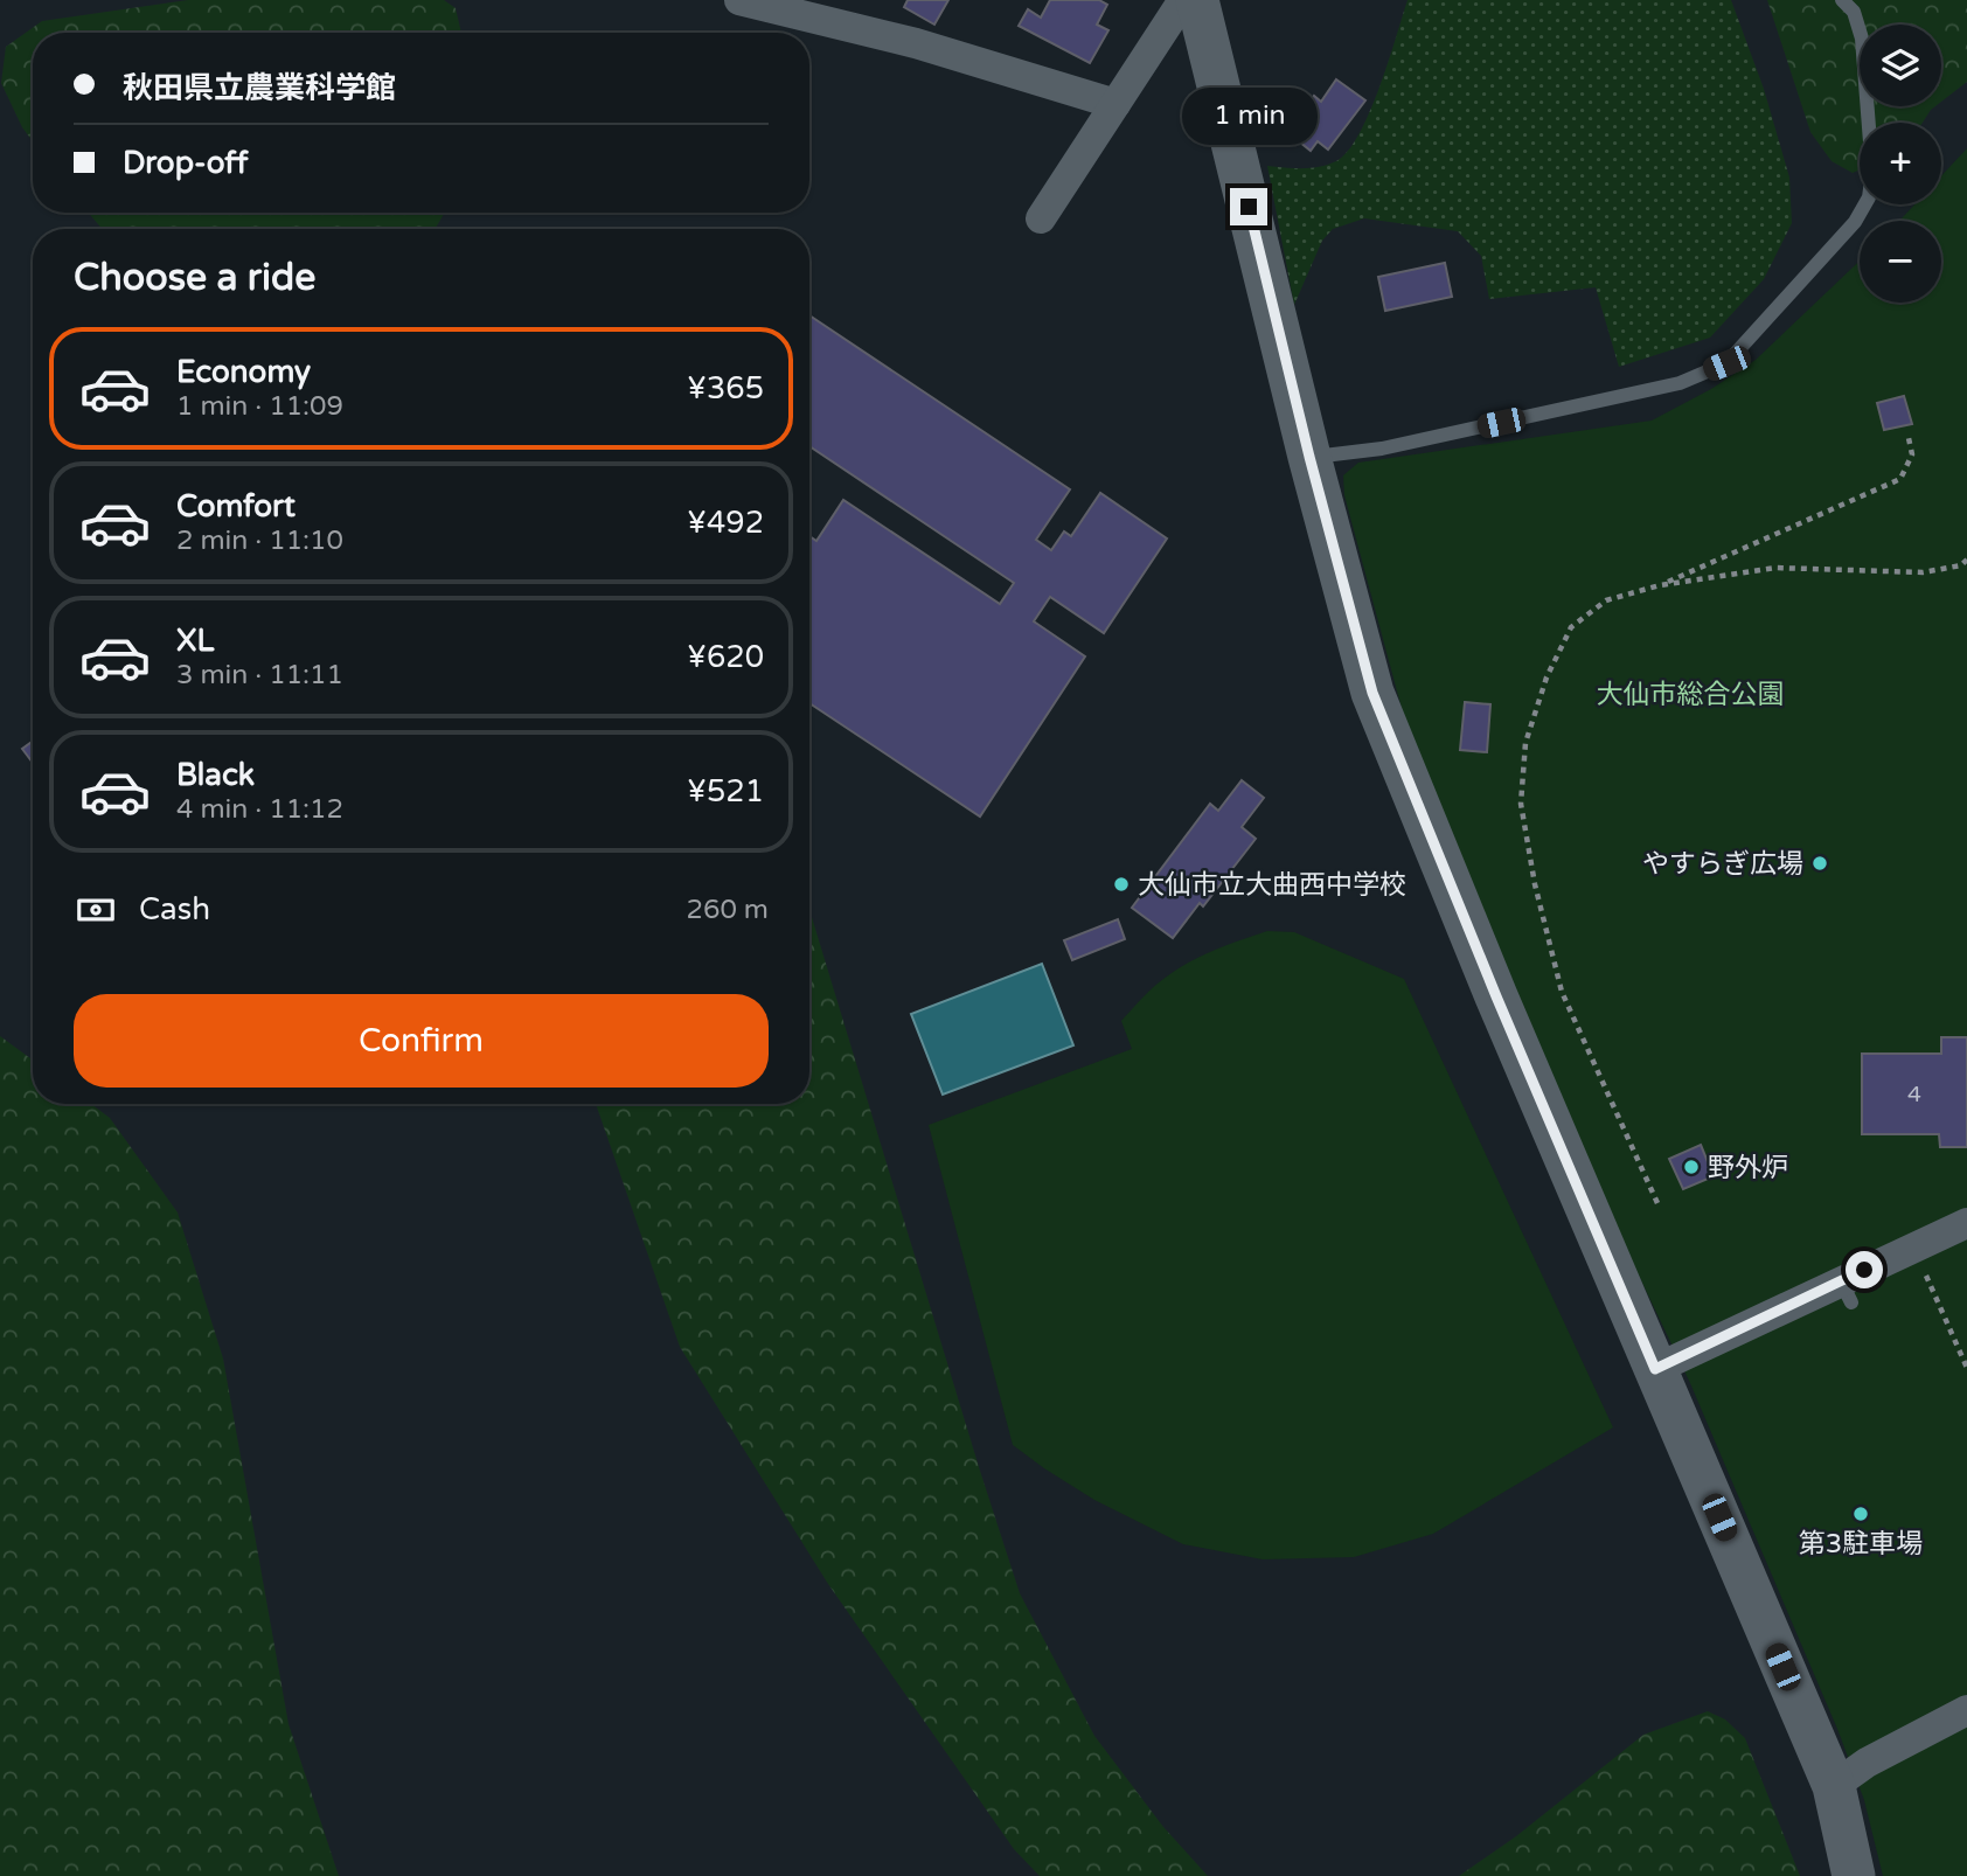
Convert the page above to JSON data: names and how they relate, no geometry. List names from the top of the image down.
{
  "parks": ["大仙市総合公園"],
  "places": [
    "やすらぎ広場",
    "大仙市立大曲西中学校",
    "野外炉",
    "第3駐車場"
  ],
  "house_numbers": ["4"],
  "page": {
    "map_buttons": ["+", "−"],
    "banner": ["秋田県立農業科学館", "Drop-off"],
    "bubble": "1 min",
    "heading": "Choose a ride",
    "list": [
      {
        "name": "Economy",
        "note": "1 min · 11:09",
        "value": "¥365"
      },
      {
        "name": "Comfort",
        "note": "2 min · 11:10",
        "value": "¥492"
      },
      {
        "name": "XL",
        "note": "3 min · 11:11",
        "value": "¥620"
      },
      {
        "name": "Black",
        "note": "4 min · 11:12",
        "value": "¥521"
      }
    ],
    "pay": ["Cash", "260 m"],
    "buttons": "Confirm"
  }
}
